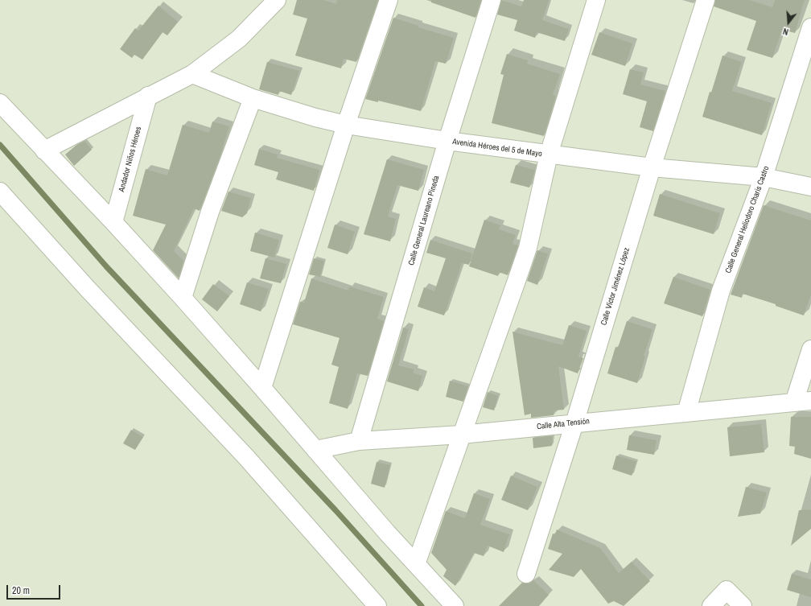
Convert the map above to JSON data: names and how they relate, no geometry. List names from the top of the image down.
{
  "streets": {
    "street": [
      "Avenida Héroes del 5 de Mayo",
      "Andador Niños Héroes",
      "Calle General Heliodoro Charis Castro",
      "Calle General Laureano Pineda",
      "Calle Víctor Jiménez López",
      "Calle Alta Tensión"
    ]
  },
  "crossings": [
    ["Avenida Héroes del 5 de Mayo", "Calle General Heliodoro Charis Castro"],
    ["Avenida Héroes del 5 de Mayo", "Calle General Laureano Pineda"],
    ["Avenida Héroes del 5 de Mayo", "Calle Víctor Jiménez López"],
    ["Calle General Heliodoro Charis Castro", "Calle Alta Tensión"],
    ["Calle General Laureano Pineda", "Calle Alta Tensión"],
    ["Calle Víctor Jiménez López", "Calle Alta Tensión"]
  ],
  "scale_bar": "20 m",
  "north": "bottom"
}
